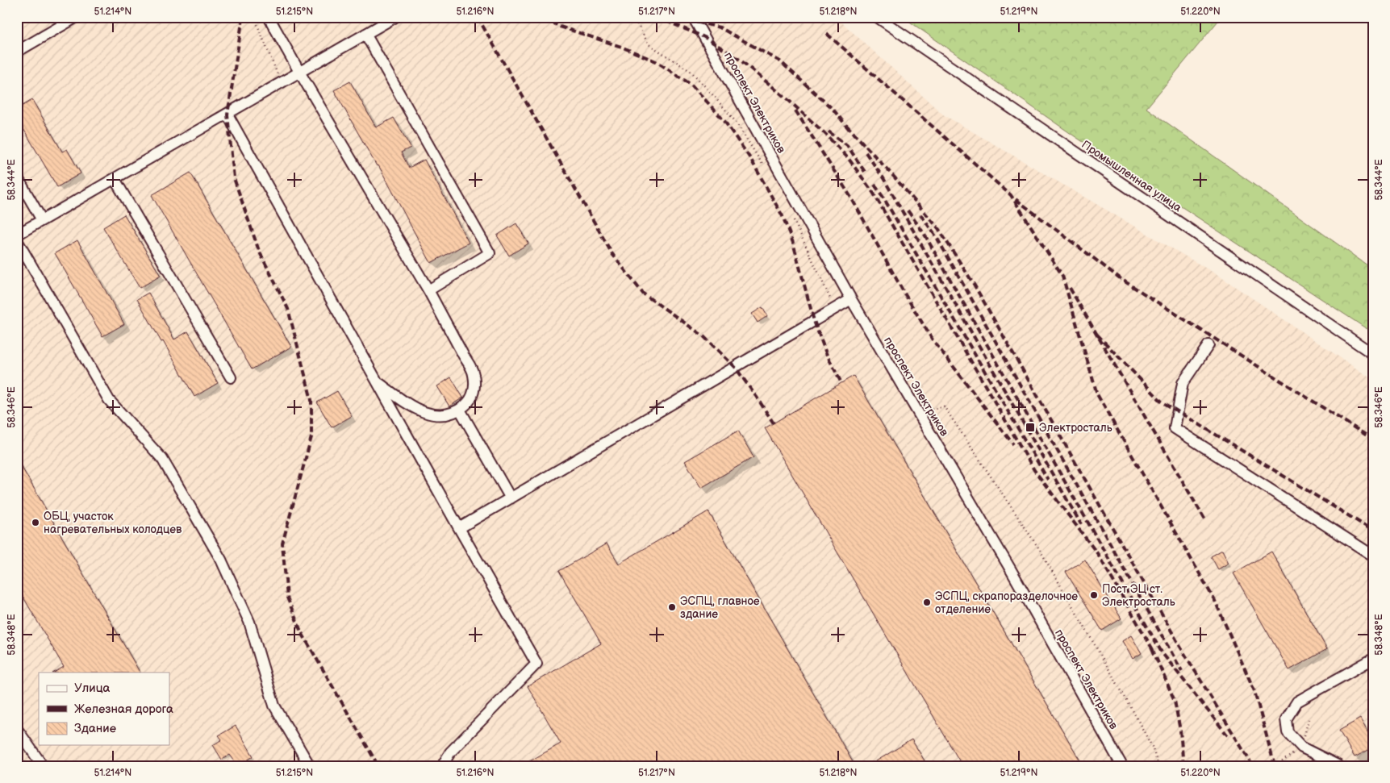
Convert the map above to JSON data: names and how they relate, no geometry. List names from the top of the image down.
{
  "streets": {
    "street": ["проспект Электриков", "Промышленная улица"]
  },
  "places": {
    "transit": ["Электросталь"],
    "other": [
      "ОБЦ, участок нагревательных колодцев",
      "Пост ЭЦ ст. Электросталь",
      "ЭСПЦ, скрапоразделочное отделение",
      "ЭСПЦ, главное здание"
    ]
  },
  "legend": ["Улица", "Железная дорога", "Здание"],
  "coordinates": [
    "51.214°N",
    "51.215°N",
    "51.216°N",
    "51.217°N",
    "51.218°N",
    "51.219°N",
    "51.220°N",
    "58.344°E",
    "58.346°E",
    "58.348°E"
  ]
}
